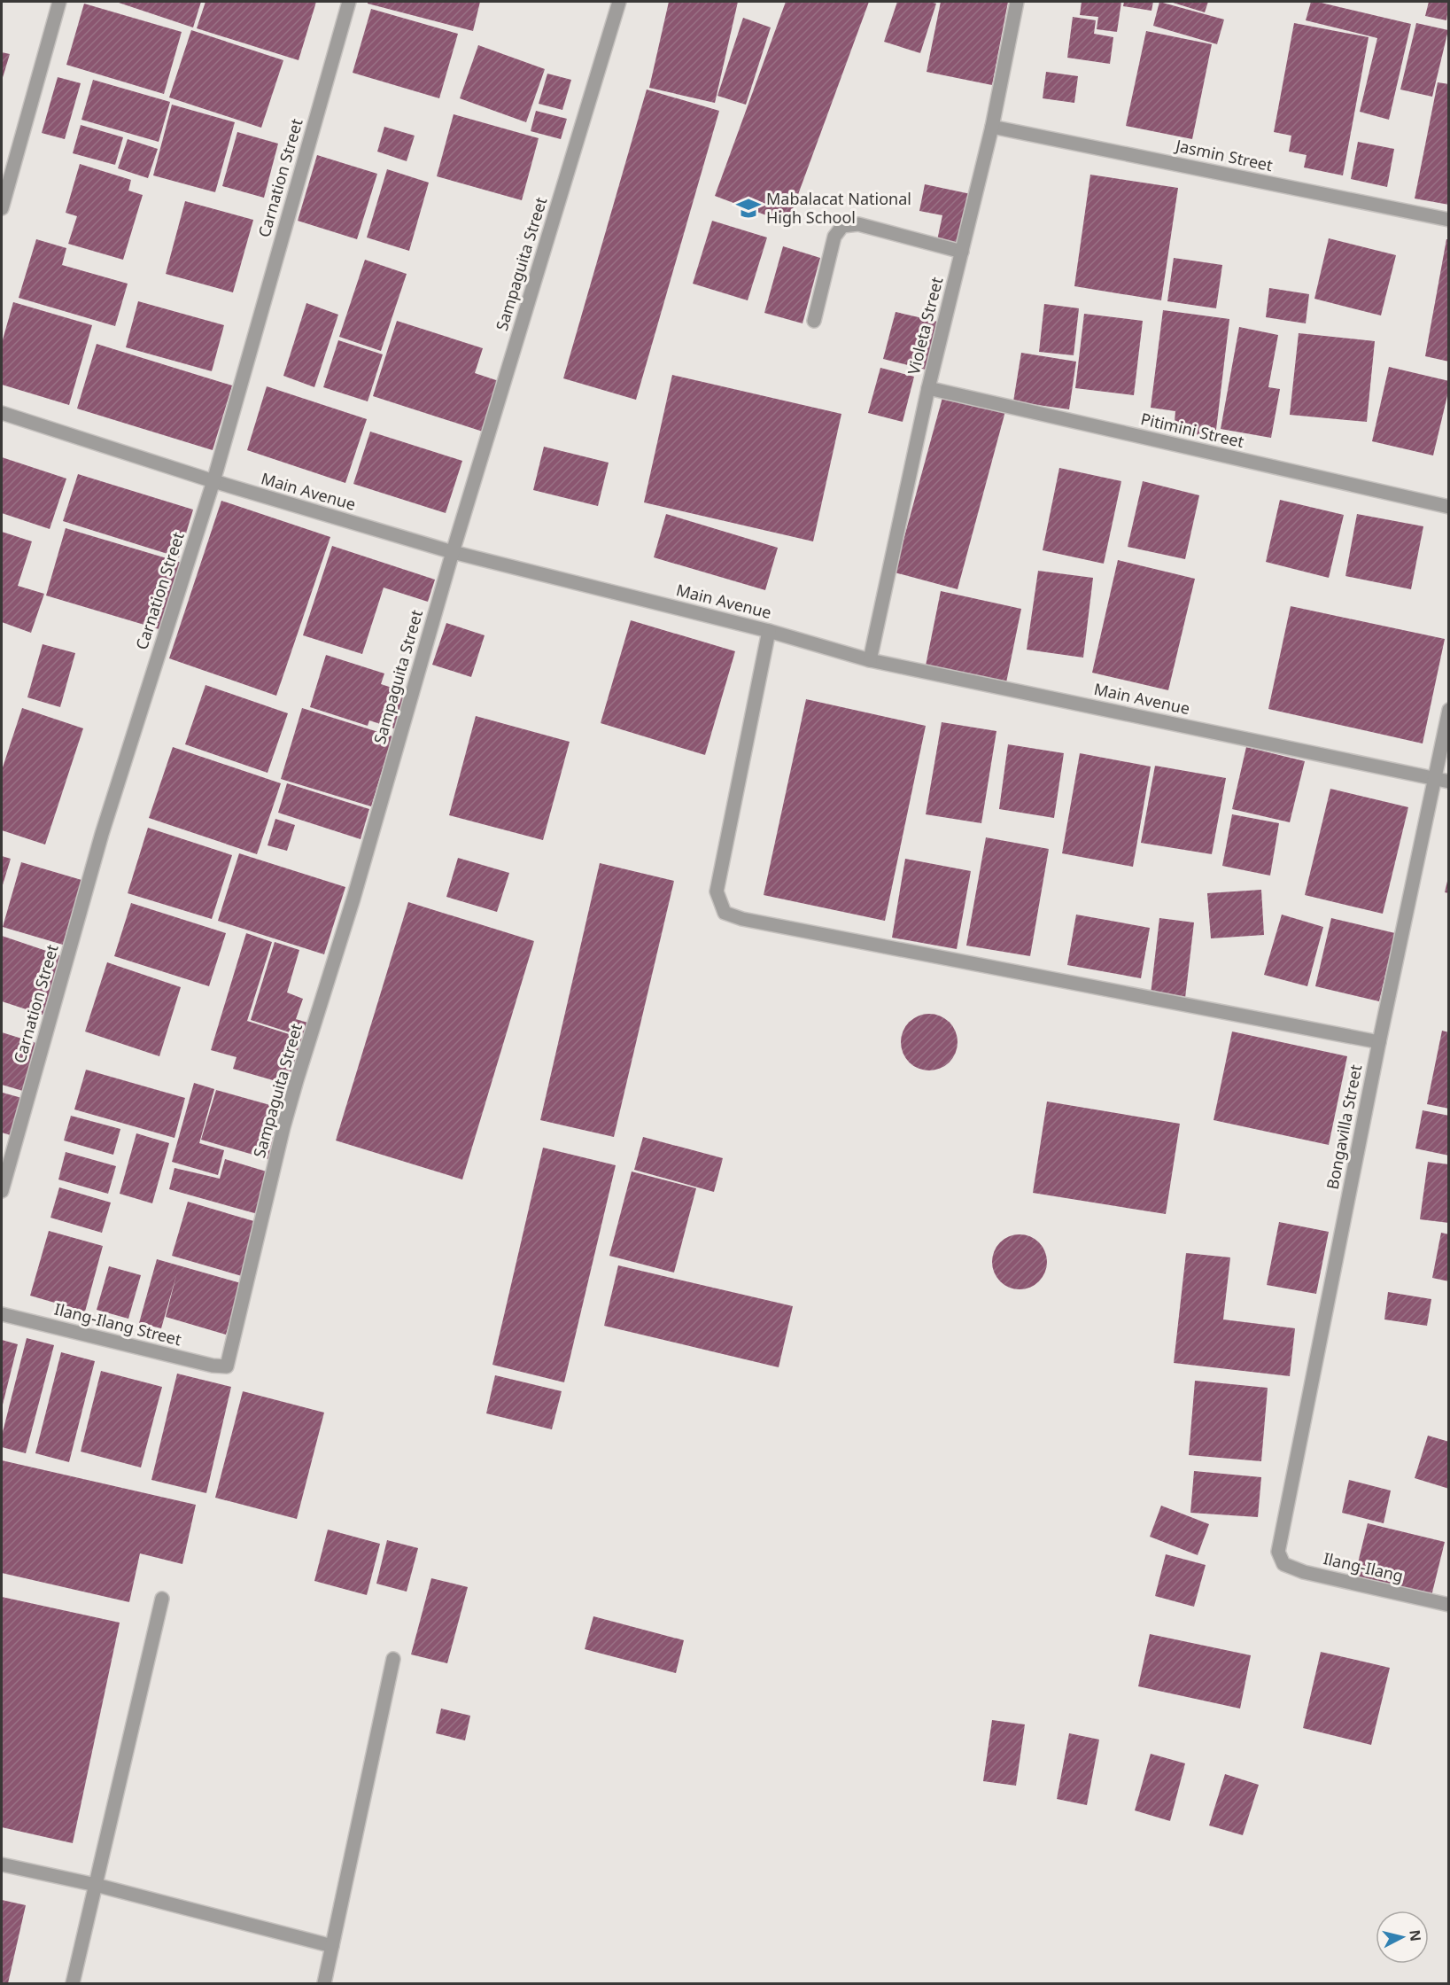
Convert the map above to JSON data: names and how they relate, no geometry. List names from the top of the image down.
{
  "streets": {
    "street": [
      "Jasmin Street",
      "Carnation Street",
      "Sampaguita Street",
      "Violeta Street",
      "Pitimini Street",
      "Main Avenue",
      "Bongavilla Street",
      "Ilang-Ilang Street",
      "Ilang-Ilang"
    ]
  },
  "crossings": [
    ["Jasmin Street", "Violeta Street"],
    ["Carnation Street", "Main Avenue"],
    ["Sampaguita Street", "Main Avenue"],
    ["Sampaguita Street", "Ilang-Ilang Street"],
    ["Violeta Street", "Pitimini Street"],
    ["Violeta Street", "Main Avenue"],
    ["Main Avenue", "Bongavilla Street"],
    ["Bongavilla Street", "Ilang-Ilang"]
  ],
  "places": {
    "school or university": ["Mabalacat National High School"]
  },
  "north": "right"
}
